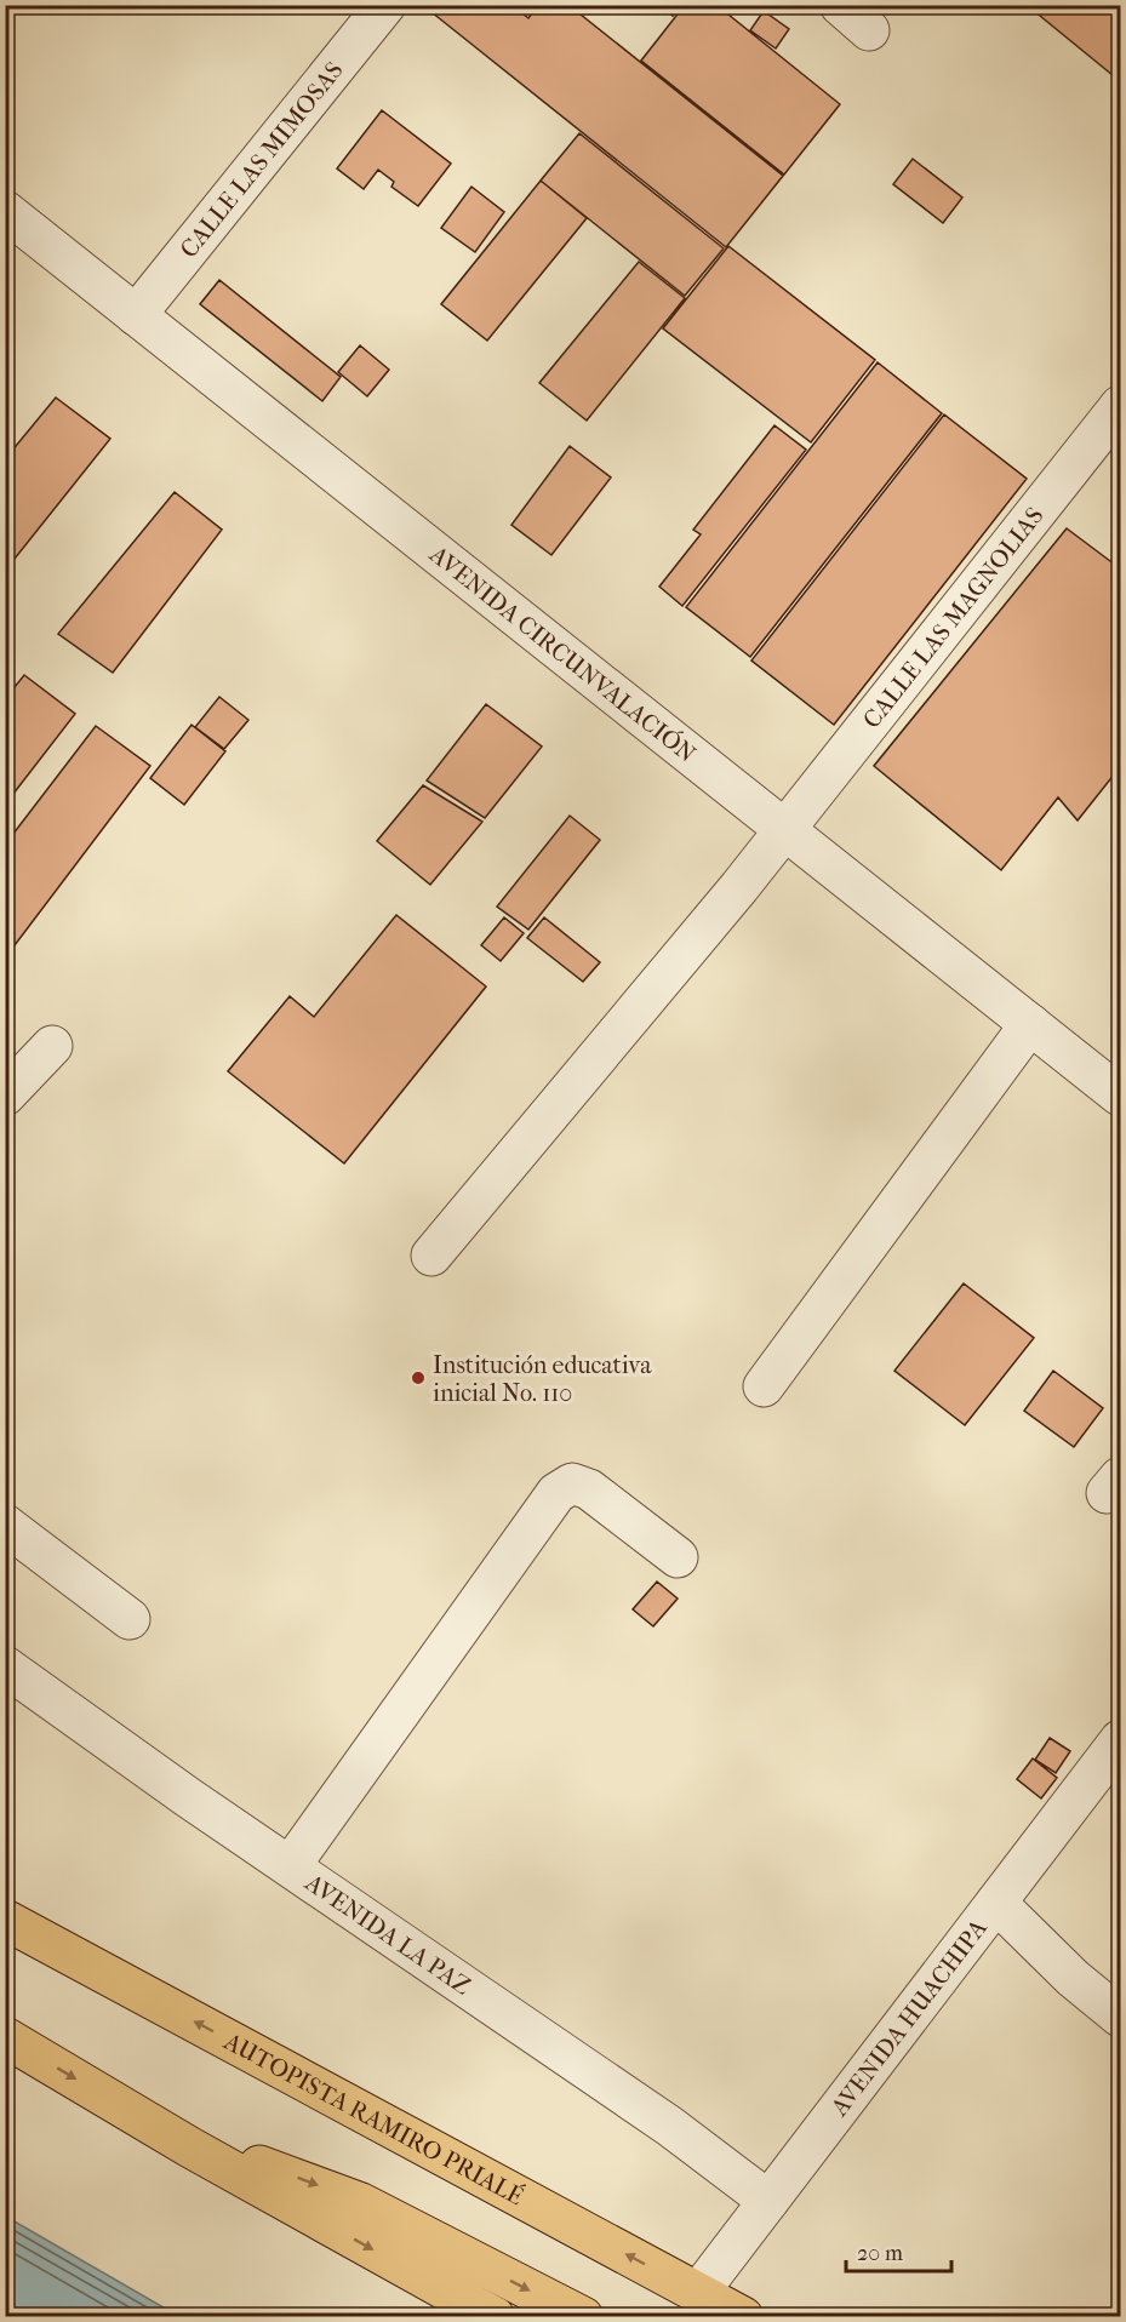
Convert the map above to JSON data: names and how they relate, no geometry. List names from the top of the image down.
{
  "streets": {
    "highway": ["AUTOPISTA RAMIRO PRIALÉ"],
    "street": [
      "CALLE LAS MIMOSAS",
      "CALLE LAS MAGNOLIAS",
      "AVENIDA CIRCUNVALACIÓN",
      "AVENIDA LA PAZ",
      "AVENIDA HUACHIPA"
    ]
  },
  "crossings": [
    ["CALLE LAS MIMOSAS", "AVENIDA CIRCUNVALACIÓN"],
    ["CALLE LAS MAGNOLIAS", "AVENIDA CIRCUNVALACIÓN"],
    ["AVENIDA LA PAZ", "AVENIDA HUACHIPA"],
    ["AVENIDA HUACHIPA", "AUTOPISTA RAMIRO PRIALÉ"]
  ],
  "places": ["Institución educativa inicial No. 110"],
  "scale_bar": "20 m"
}
